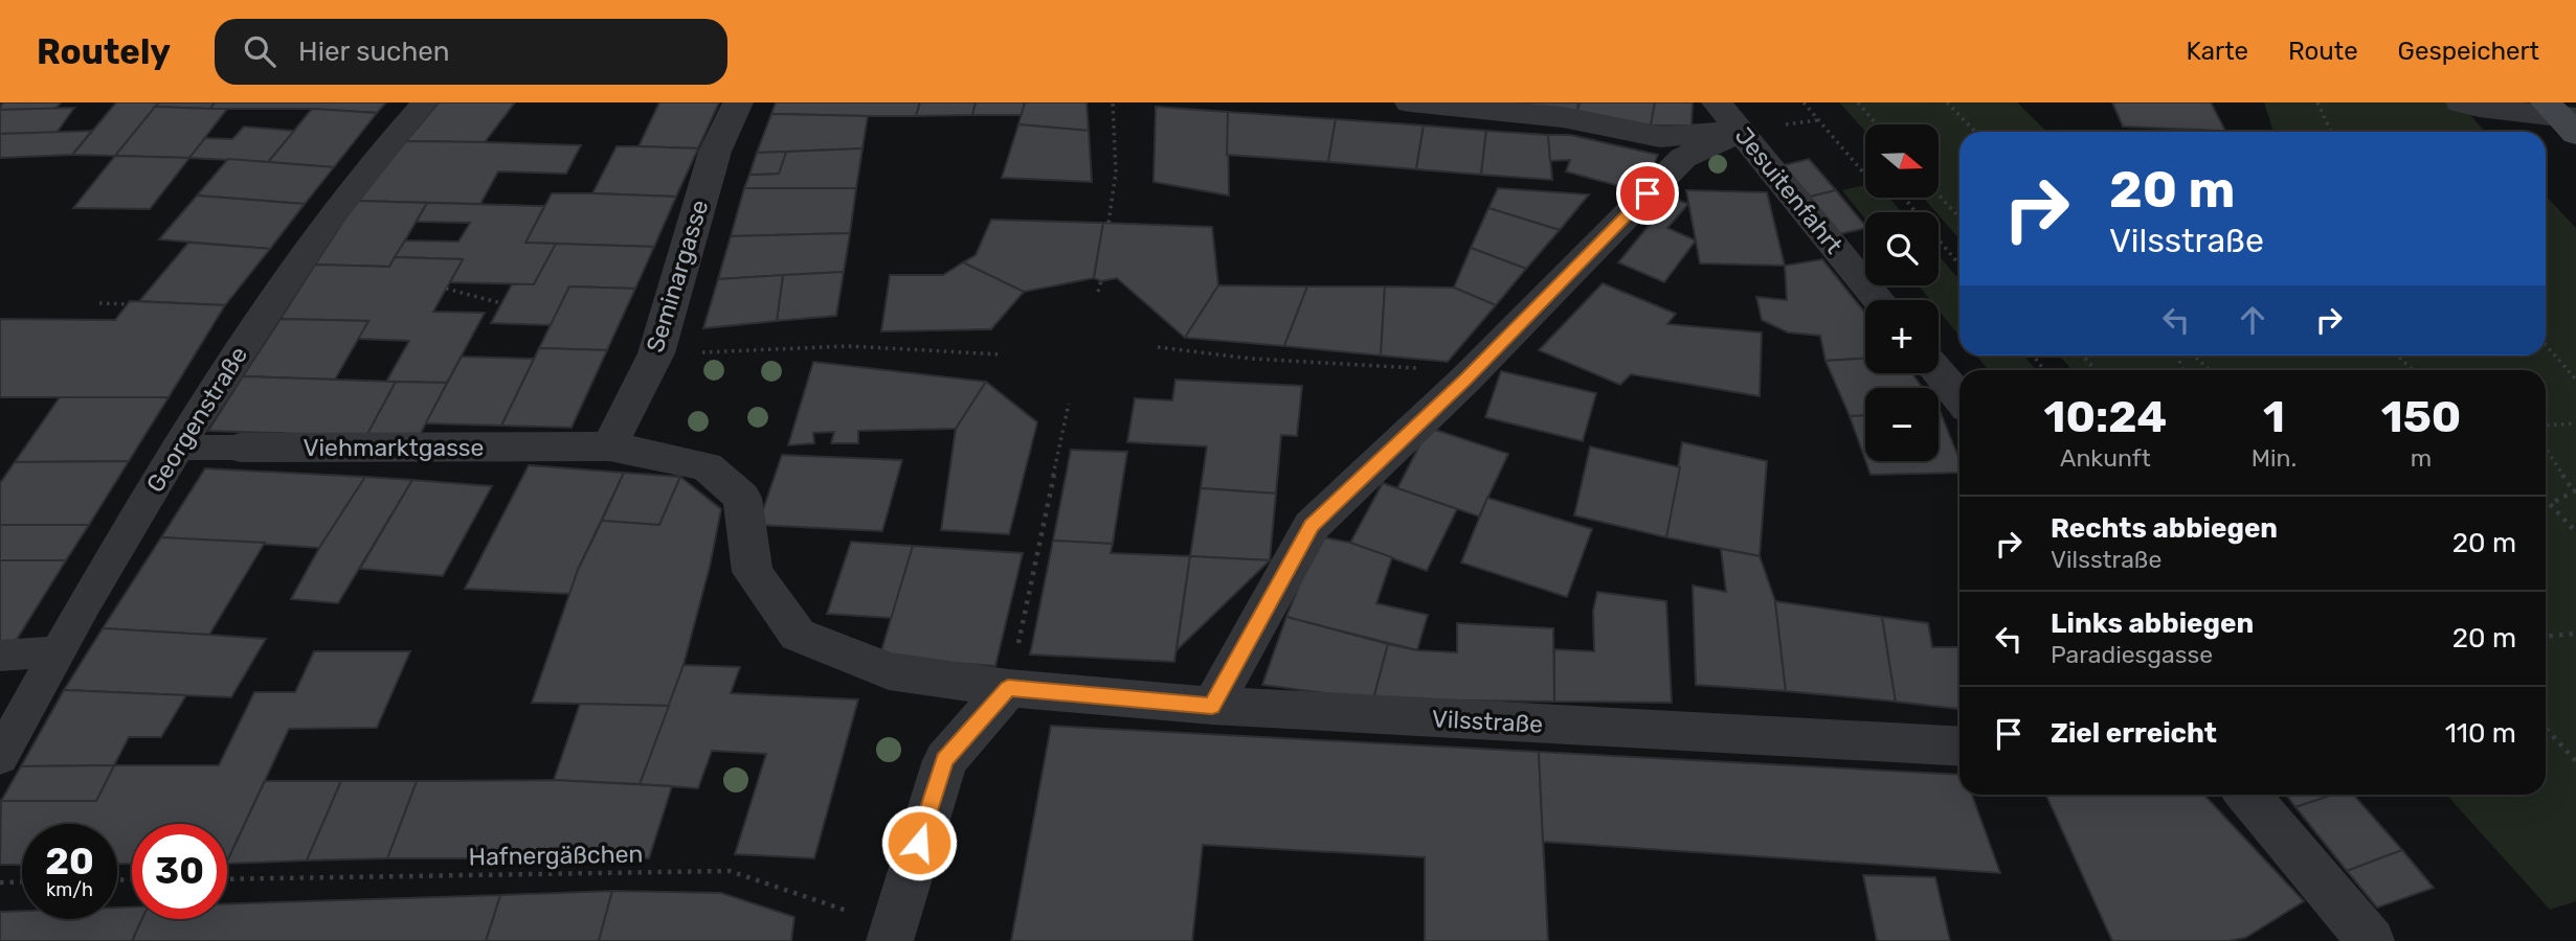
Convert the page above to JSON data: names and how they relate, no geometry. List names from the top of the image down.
{
  "streets": {
    "street": [
      "Jesuitenfahrt",
      "Seminargasse",
      "Georgenstraße",
      "Viehmarktgasse",
      "Vilsstraße"
    ],
    "path": ["Hafnergäßchen"]
  },
  "crossings": [
    ["Seminargasse", "Viehmarktgasse"],
    ["Georgenstraße", "Viehmarktgasse"],
    ["Viehmarktgasse", "Vilsstraße"]
  ],
  "north": "right",
  "page": {
    "header": "Routely",
    "search": "Hier suchen",
    "nav": ["Karte", "Route", "Gespeichert"],
    "map_buttons": ["+", "−"],
    "turn": ["20 m", "Vilsstraße"],
    "eta": [
      "10:24",
      "Ankunft",
      "1",
      "Min.",
      "150",
      "m"
    ],
    "list": [
      {
        "name": "Rechts abbiegen",
        "note": "Vilsstraße",
        "value": "20 m"
      },
      {
        "name": "Links abbiegen",
        "note": "Paradiesgasse",
        "value": "20 m"
      },
      {
        "name": "Ziel erreicht",
        "value": "110 m"
      }
    ],
    "speed": "20 km/h",
    "limit": "30"
  }
}
